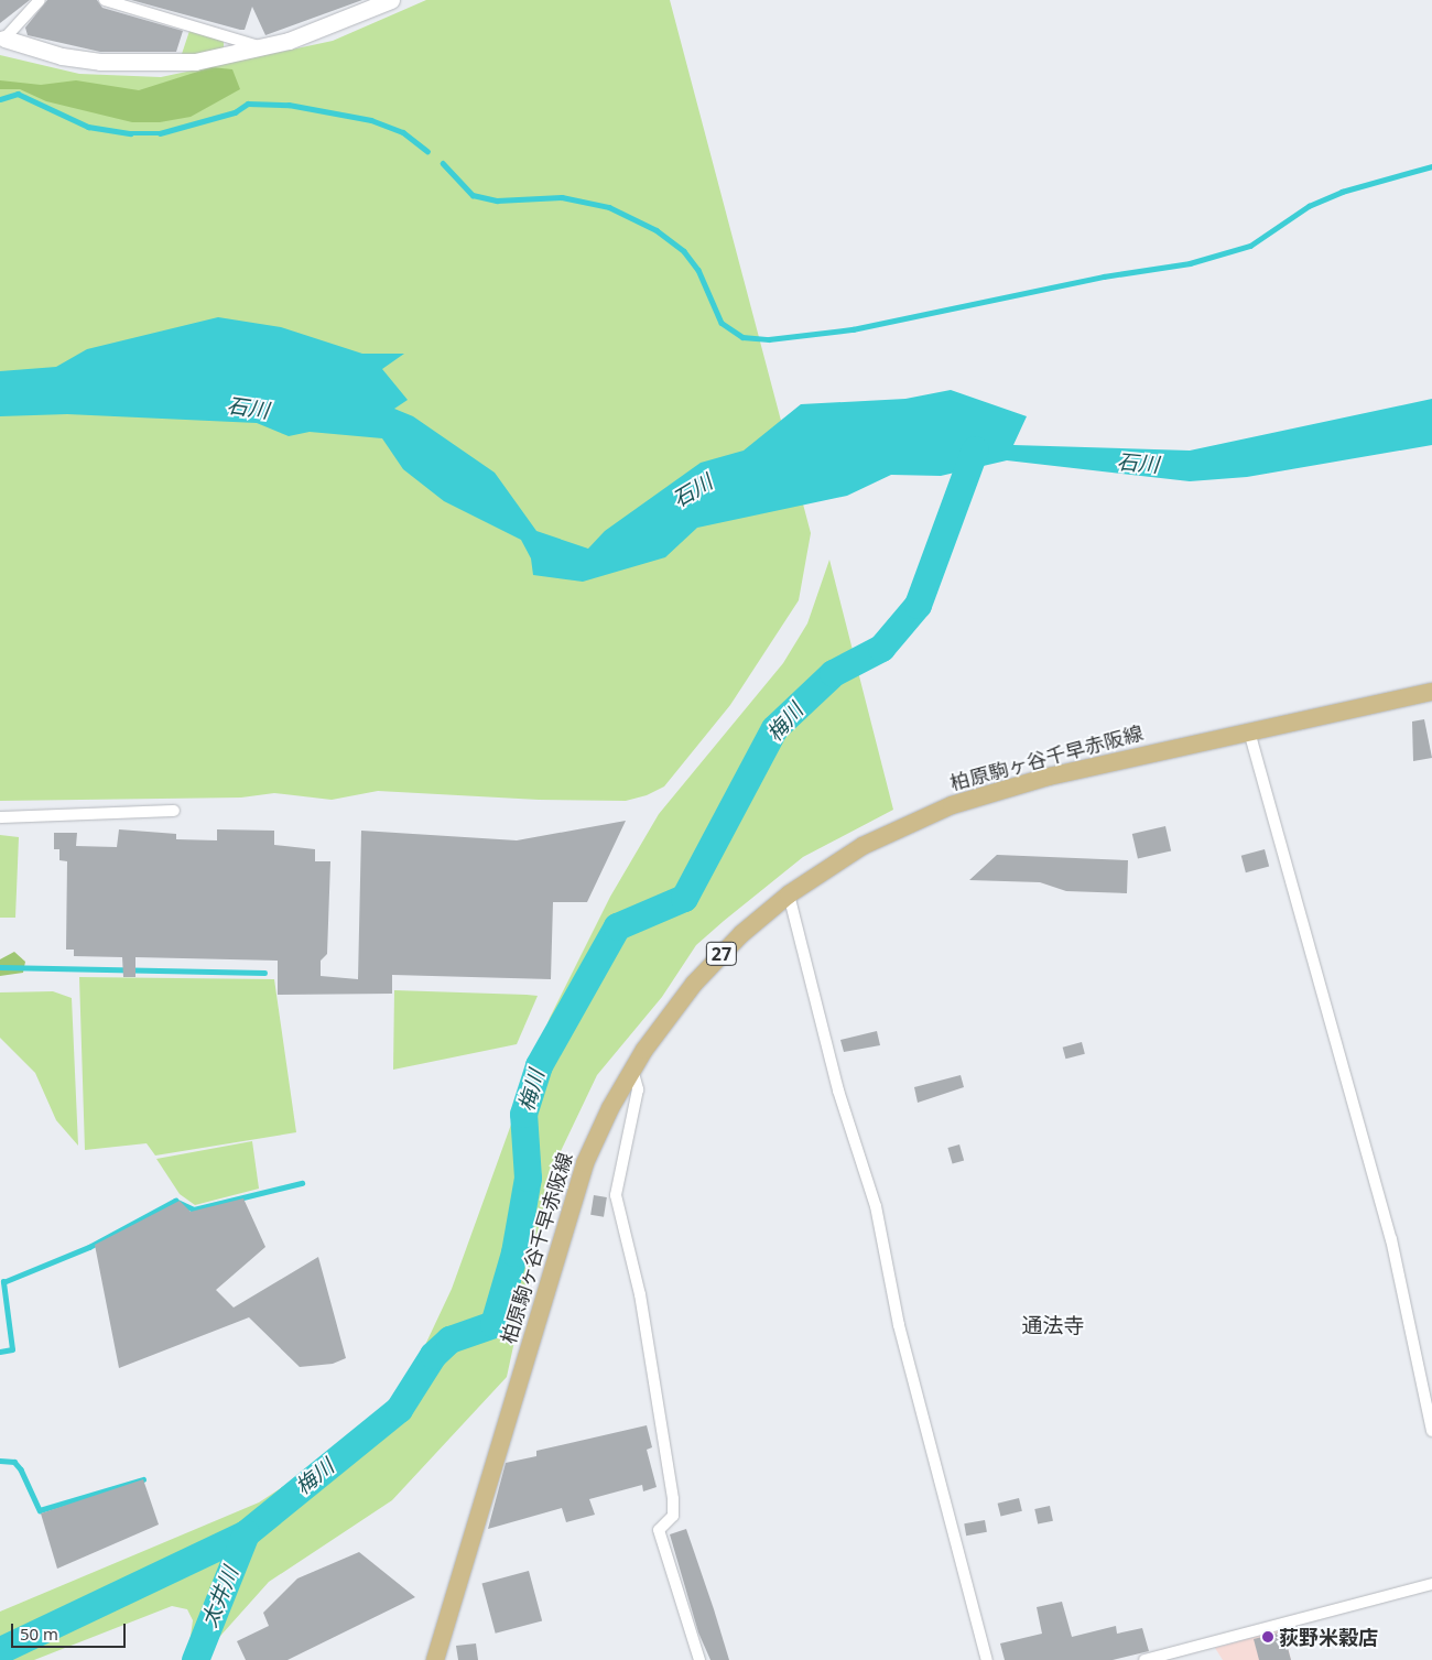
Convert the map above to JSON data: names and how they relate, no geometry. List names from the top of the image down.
{
  "streets": {
    "main road": ["柏原駒ヶ谷千早赤阪線", "27"]
  },
  "districts": ["通法寺"],
  "water": ["石川", "梅川", "太井川"],
  "places": ["荻野米穀店"],
  "scale_bar": "50 m"
}
